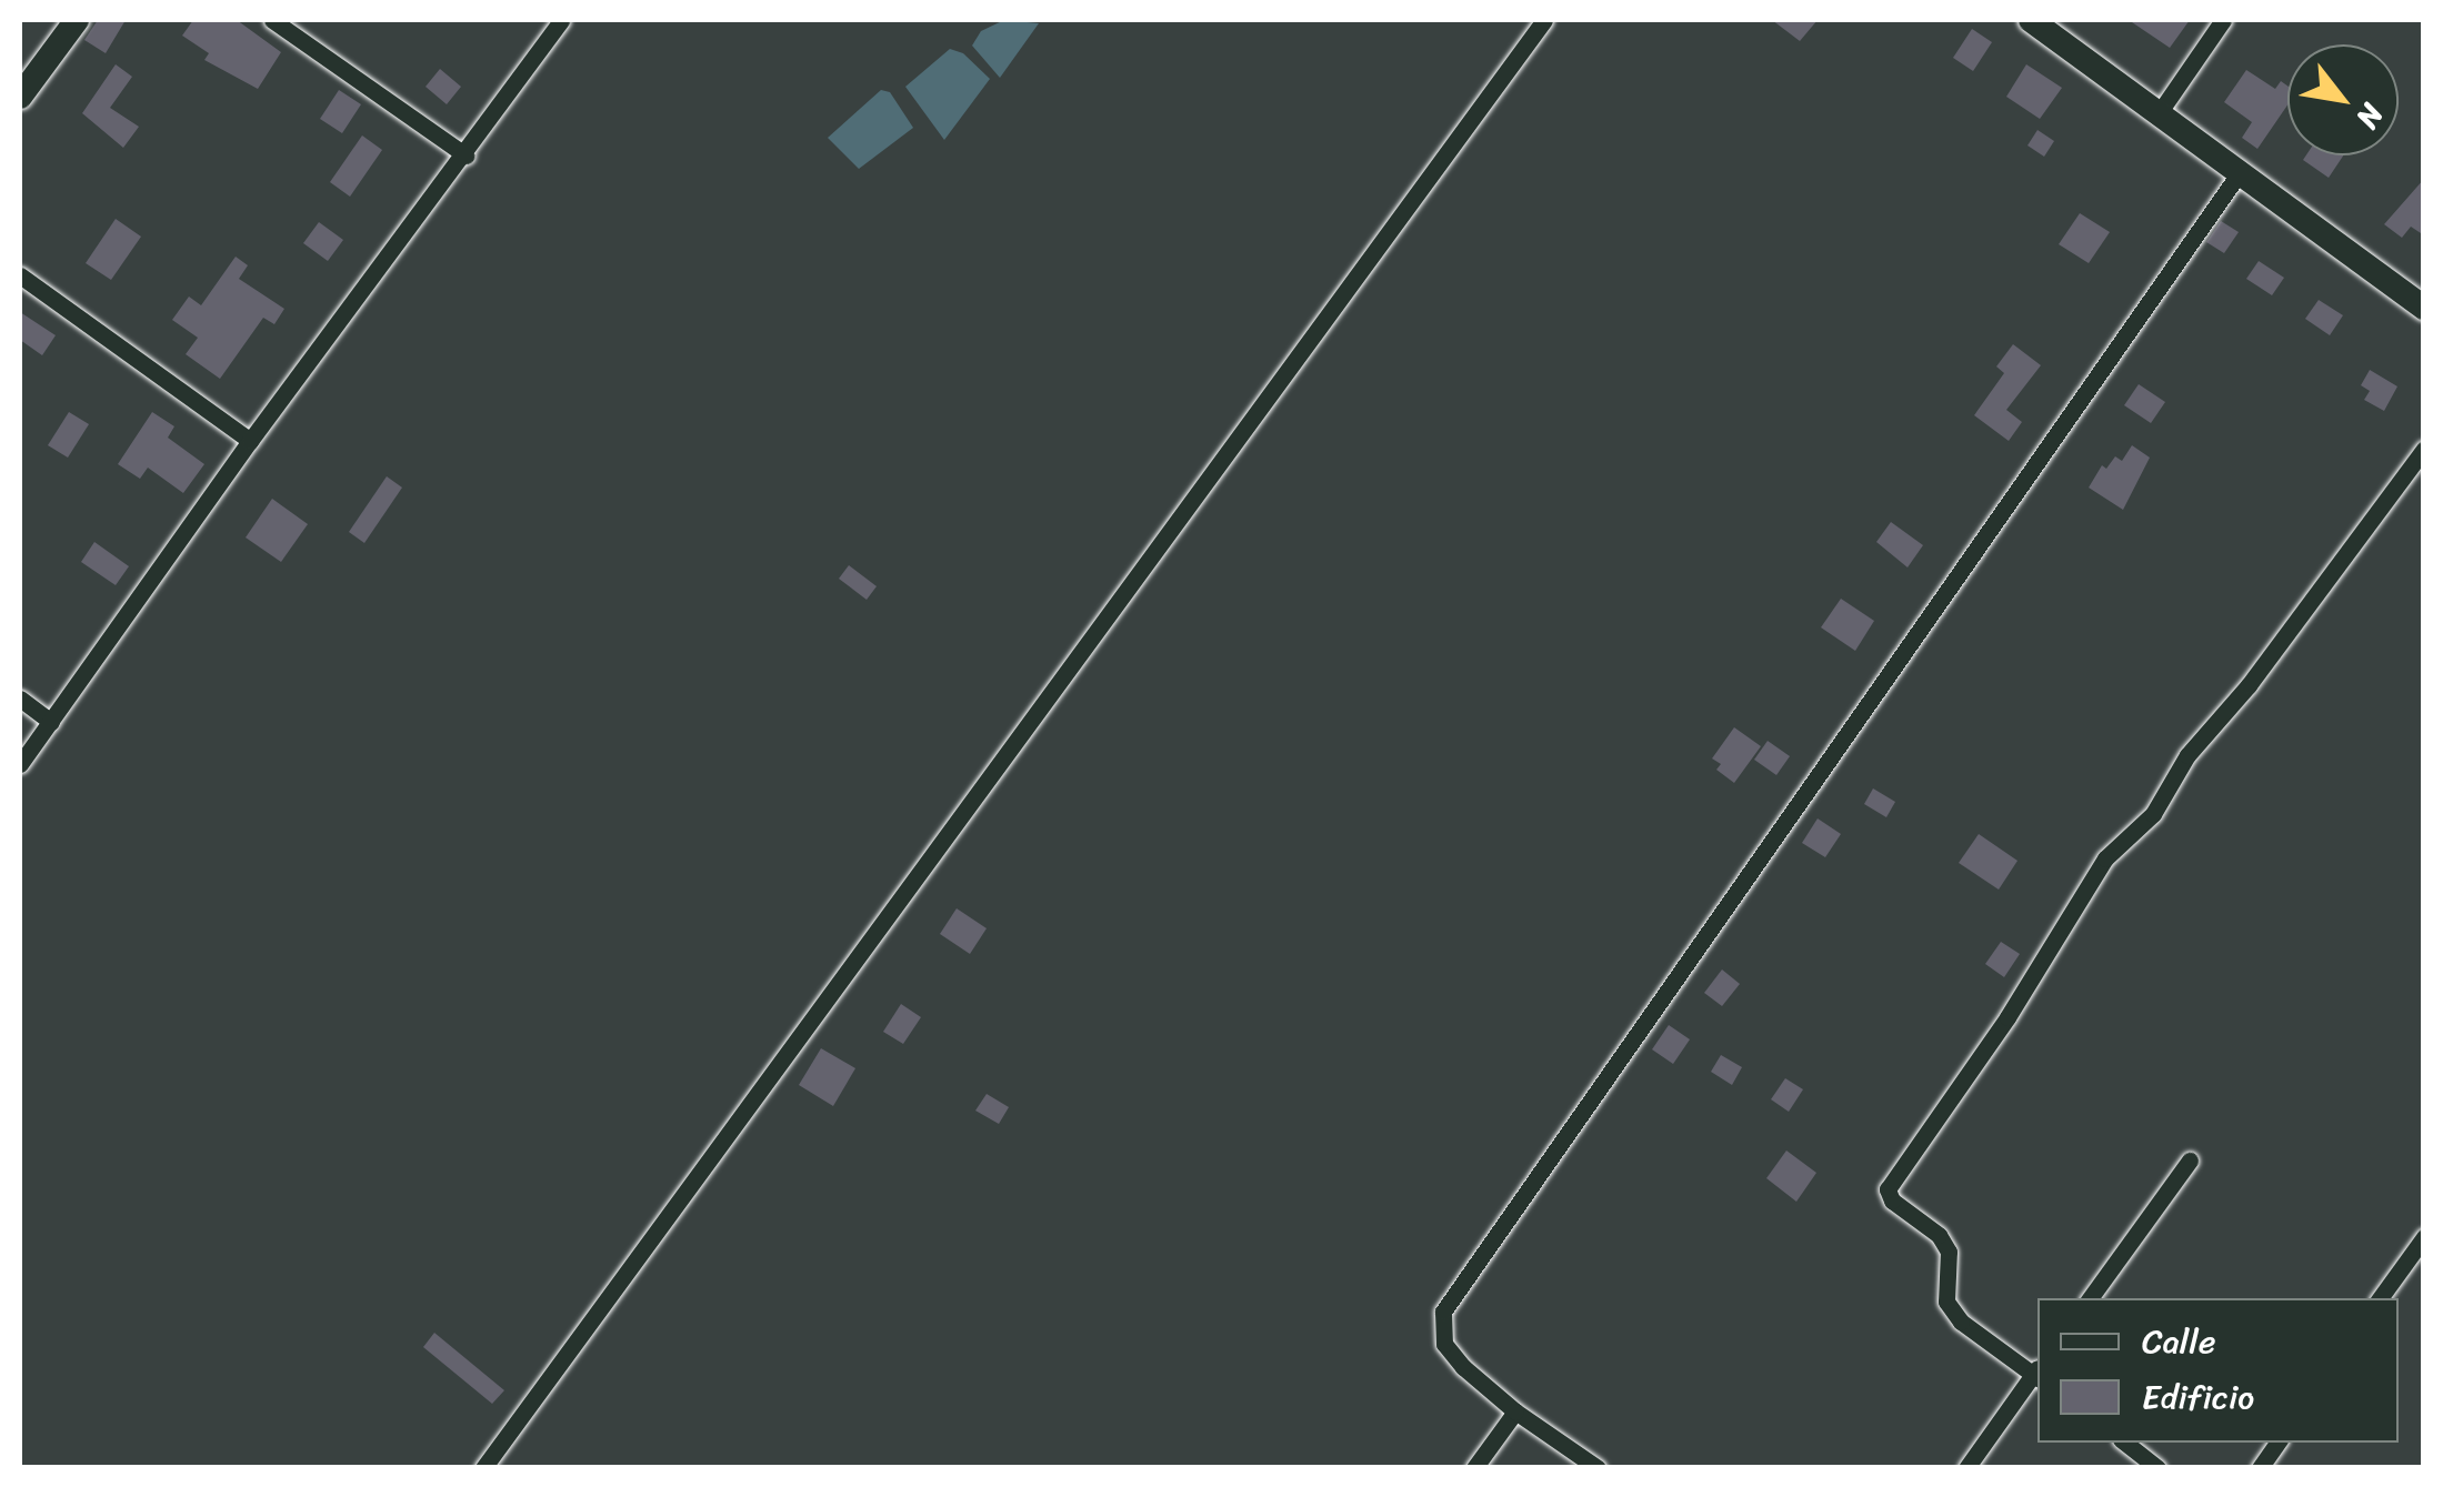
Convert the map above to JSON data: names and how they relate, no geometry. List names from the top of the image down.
{
  "legend": ["Calle", "Edificio"],
  "north": "bottom right"
}
